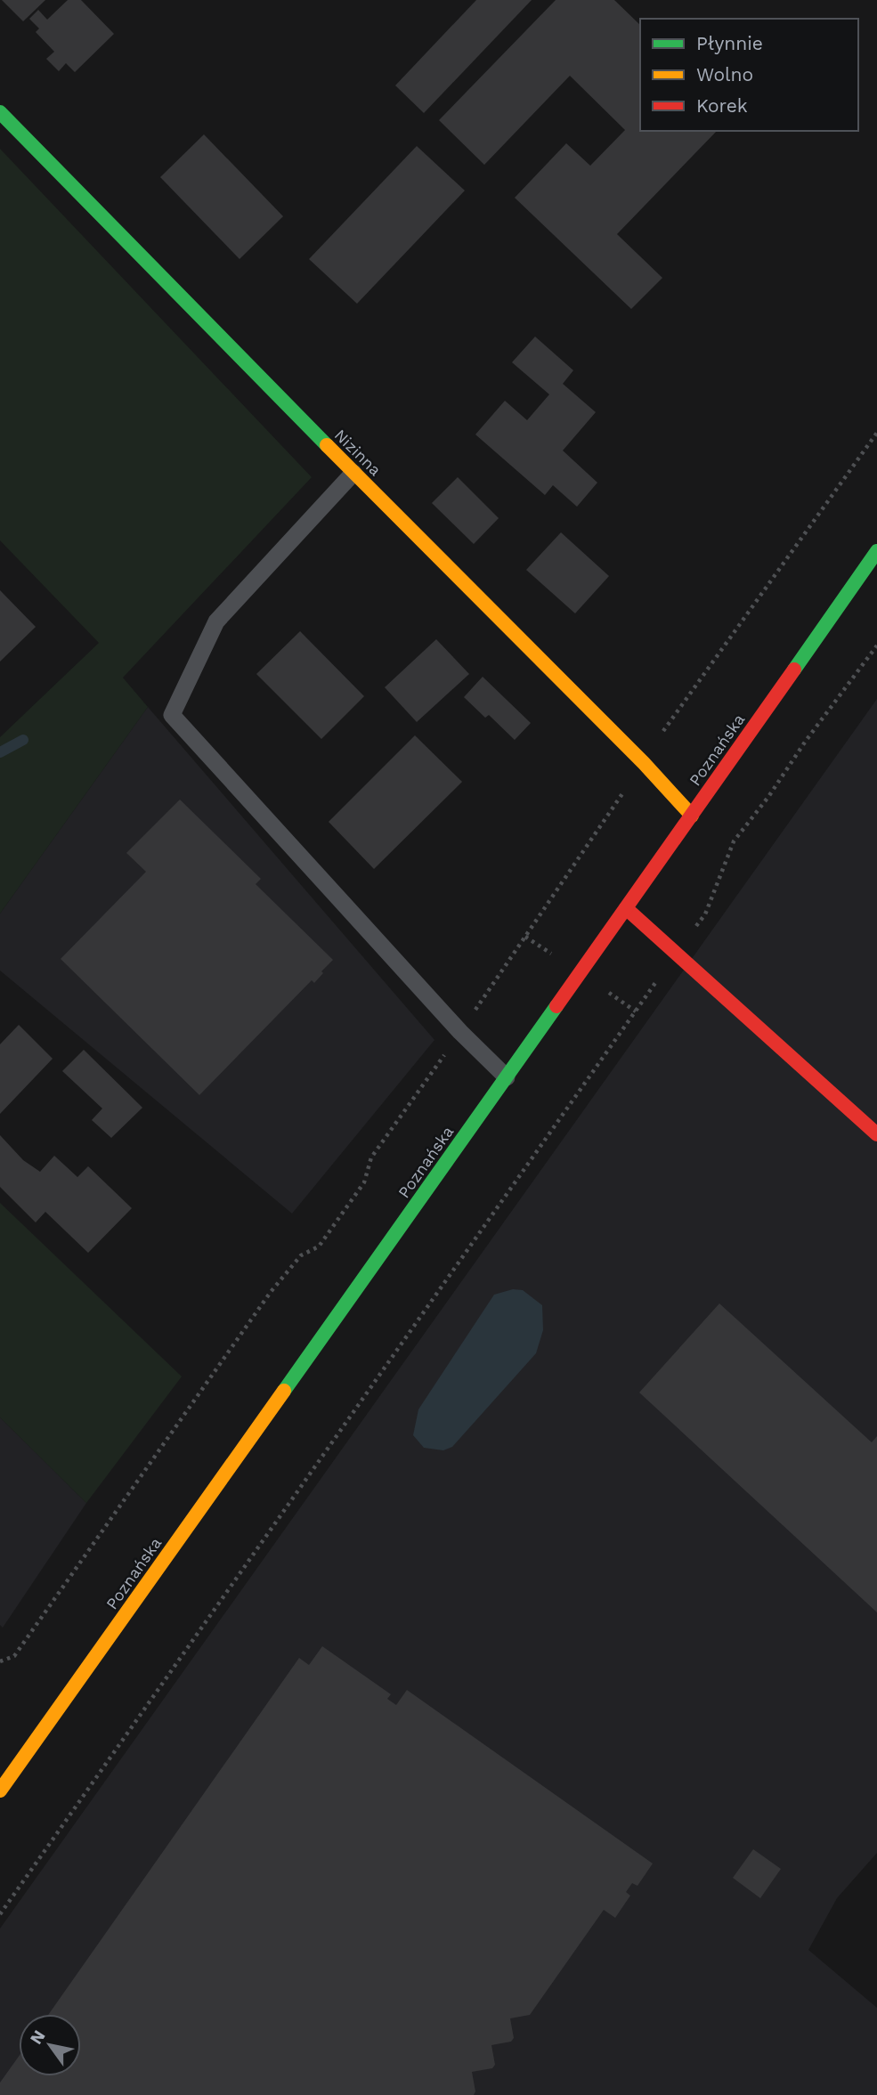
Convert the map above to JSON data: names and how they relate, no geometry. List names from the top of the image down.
{
  "streets": {
    "main road": ["Nizinna", "Poznańska"]
  },
  "crossings": [
    ["Nizinna", "Poznańska"]
  ],
  "legend": ["Płynnie", "Wolno", "Korek"],
  "north": "top left"
}
